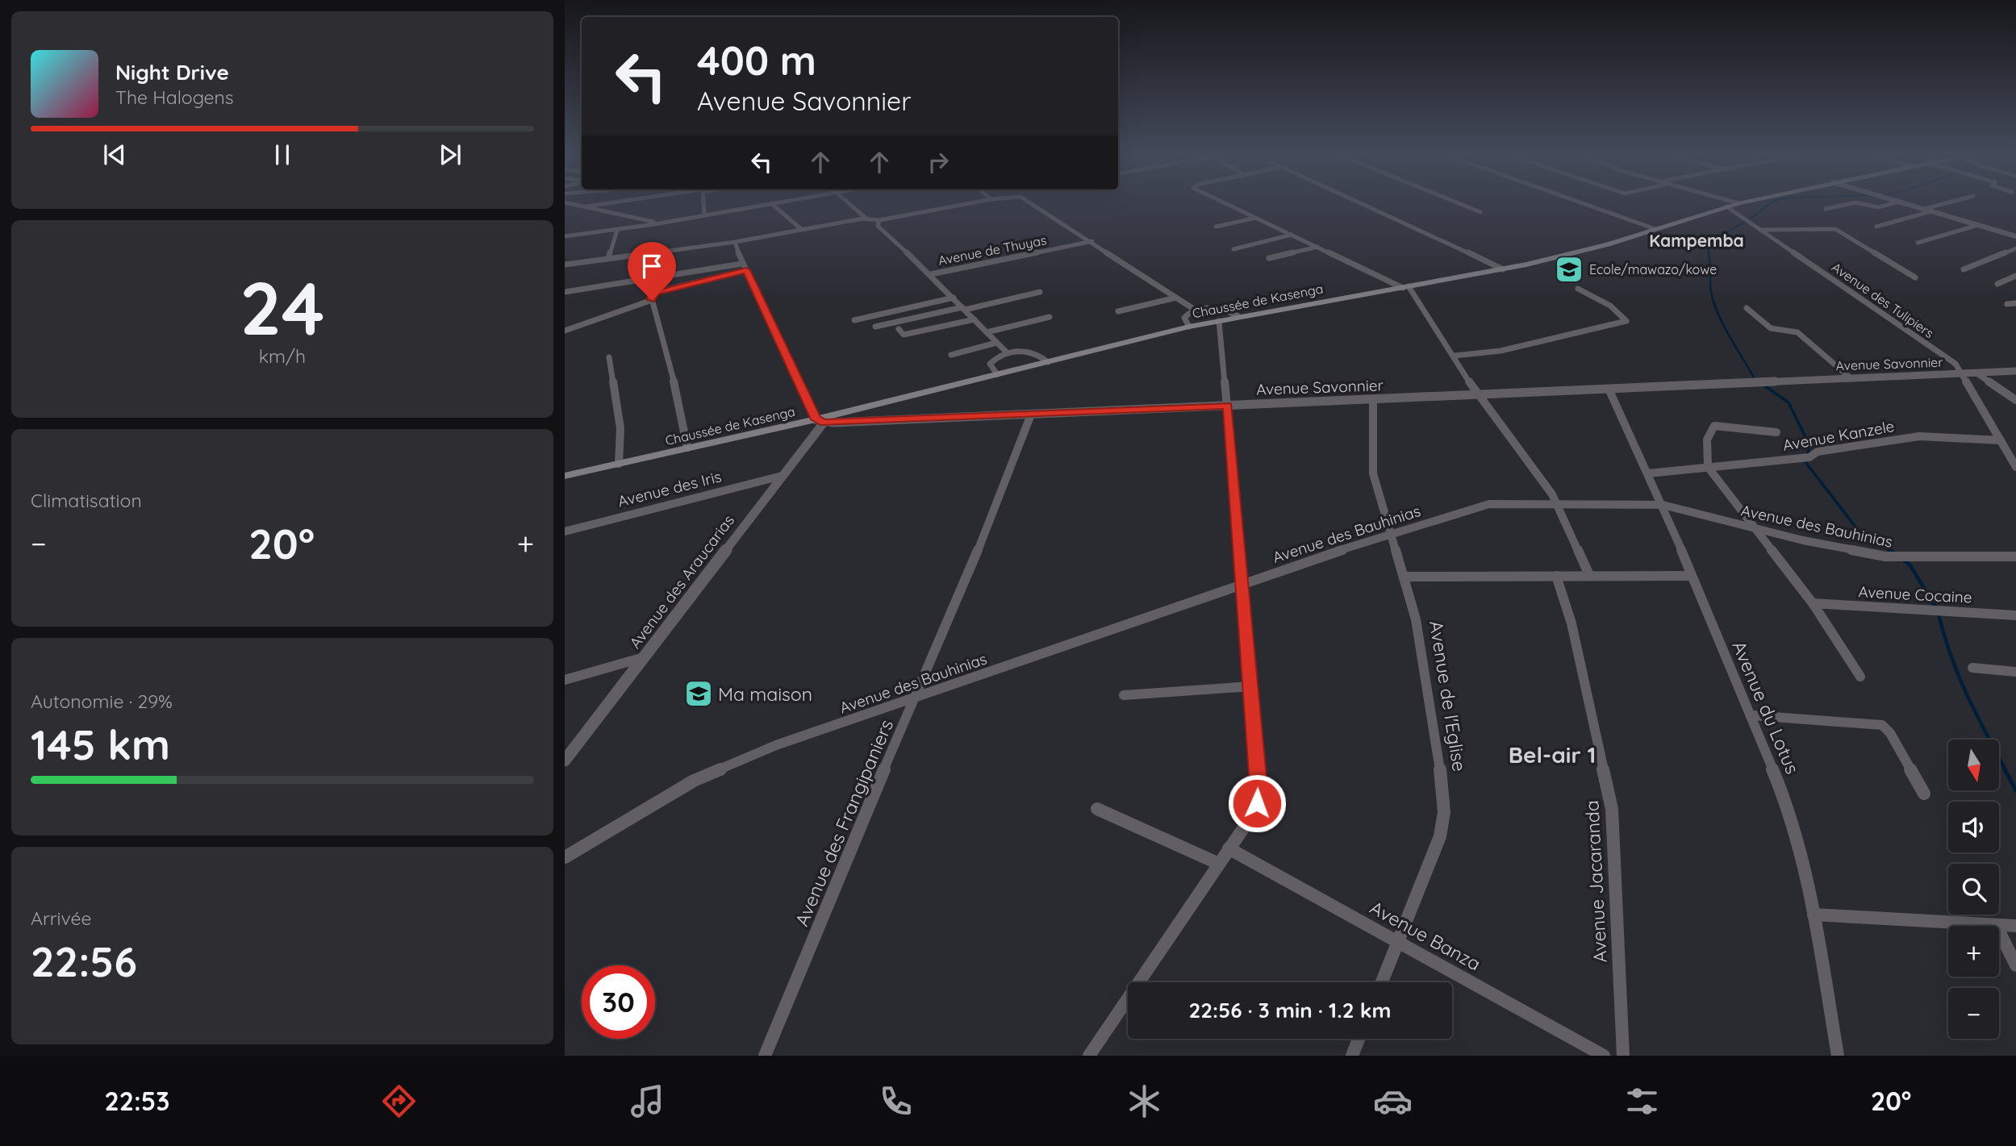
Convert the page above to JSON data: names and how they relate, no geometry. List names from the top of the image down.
{
  "streets": {
    "main road": ["Chaussée de Kasenga"],
    "street": [
      "Avenue de Thuyas",
      "Avenue des Tulipiers",
      "Avenue Savonnier",
      "Avenue Kanzele",
      "Avenue des Iris",
      "Avenue des Bauhinias",
      "Avenue des Araucarias",
      "Avenue Cocaine",
      "Avenue de l'Eglise",
      "Avenue du Lotus",
      "Avenue des Frangipaniers",
      "Avenue Jacaranda",
      "Avenue Banza"
    ]
  },
  "crossings": [
    ["Avenue des Tulipiers", "Chaussée de Kasenga"],
    ["Avenue des Tulipiers", "Avenue Savonnier"],
    ["Avenue des Tulipiers", "Avenue Kanzele"],
    ["Chaussée de Kasenga", "Avenue Savonnier"],
    ["Chaussée de Kasenga", "Avenue des Araucarias"],
    ["Avenue Savonnier", "Avenue des Araucarias"],
    ["Avenue Savonnier", "Avenue de l'Eglise"],
    ["Avenue Savonnier", "Avenue du Lotus"],
    ["Avenue Savonnier", "Avenue des Frangipaniers"],
    ["Avenue Kanzele", "Avenue du Lotus"],
    ["Avenue des Iris", "Avenue des Araucarias"],
    ["Avenue des Bauhinias", "Avenue de l'Eglise"],
    ["Avenue des Bauhinias", "Avenue du Lotus"],
    ["Avenue des Bauhinias", "Avenue des Frangipaniers"],
    ["Avenue de l'Eglise", "Avenue Banza"]
  ],
  "districts": ["Kampemba", "Bel-air 1"],
  "places": {
    "school or university": ["Ecole/mawazo/kowe", "Ma maison"]
  },
  "north": "bottom",
  "page": {
    "turn": ["400 m", "Avenue Savonnier"],
    "song": ["Night Drive", "The Halogens"],
    "tile": [
      ["24", "km/h"],
      "Climatisation",
      ["Autonomie · 29%", "145 km"],
      ["Arrivée", "22:56"]
    ],
    "heat": ["−", "20°", "+"],
    "map_buttons": ["+", "−"],
    "limit": "30",
    "trip": "22:56 · 3 min · 1.2 km",
    "tabs": ["22:53", "20°"]
  }
}
